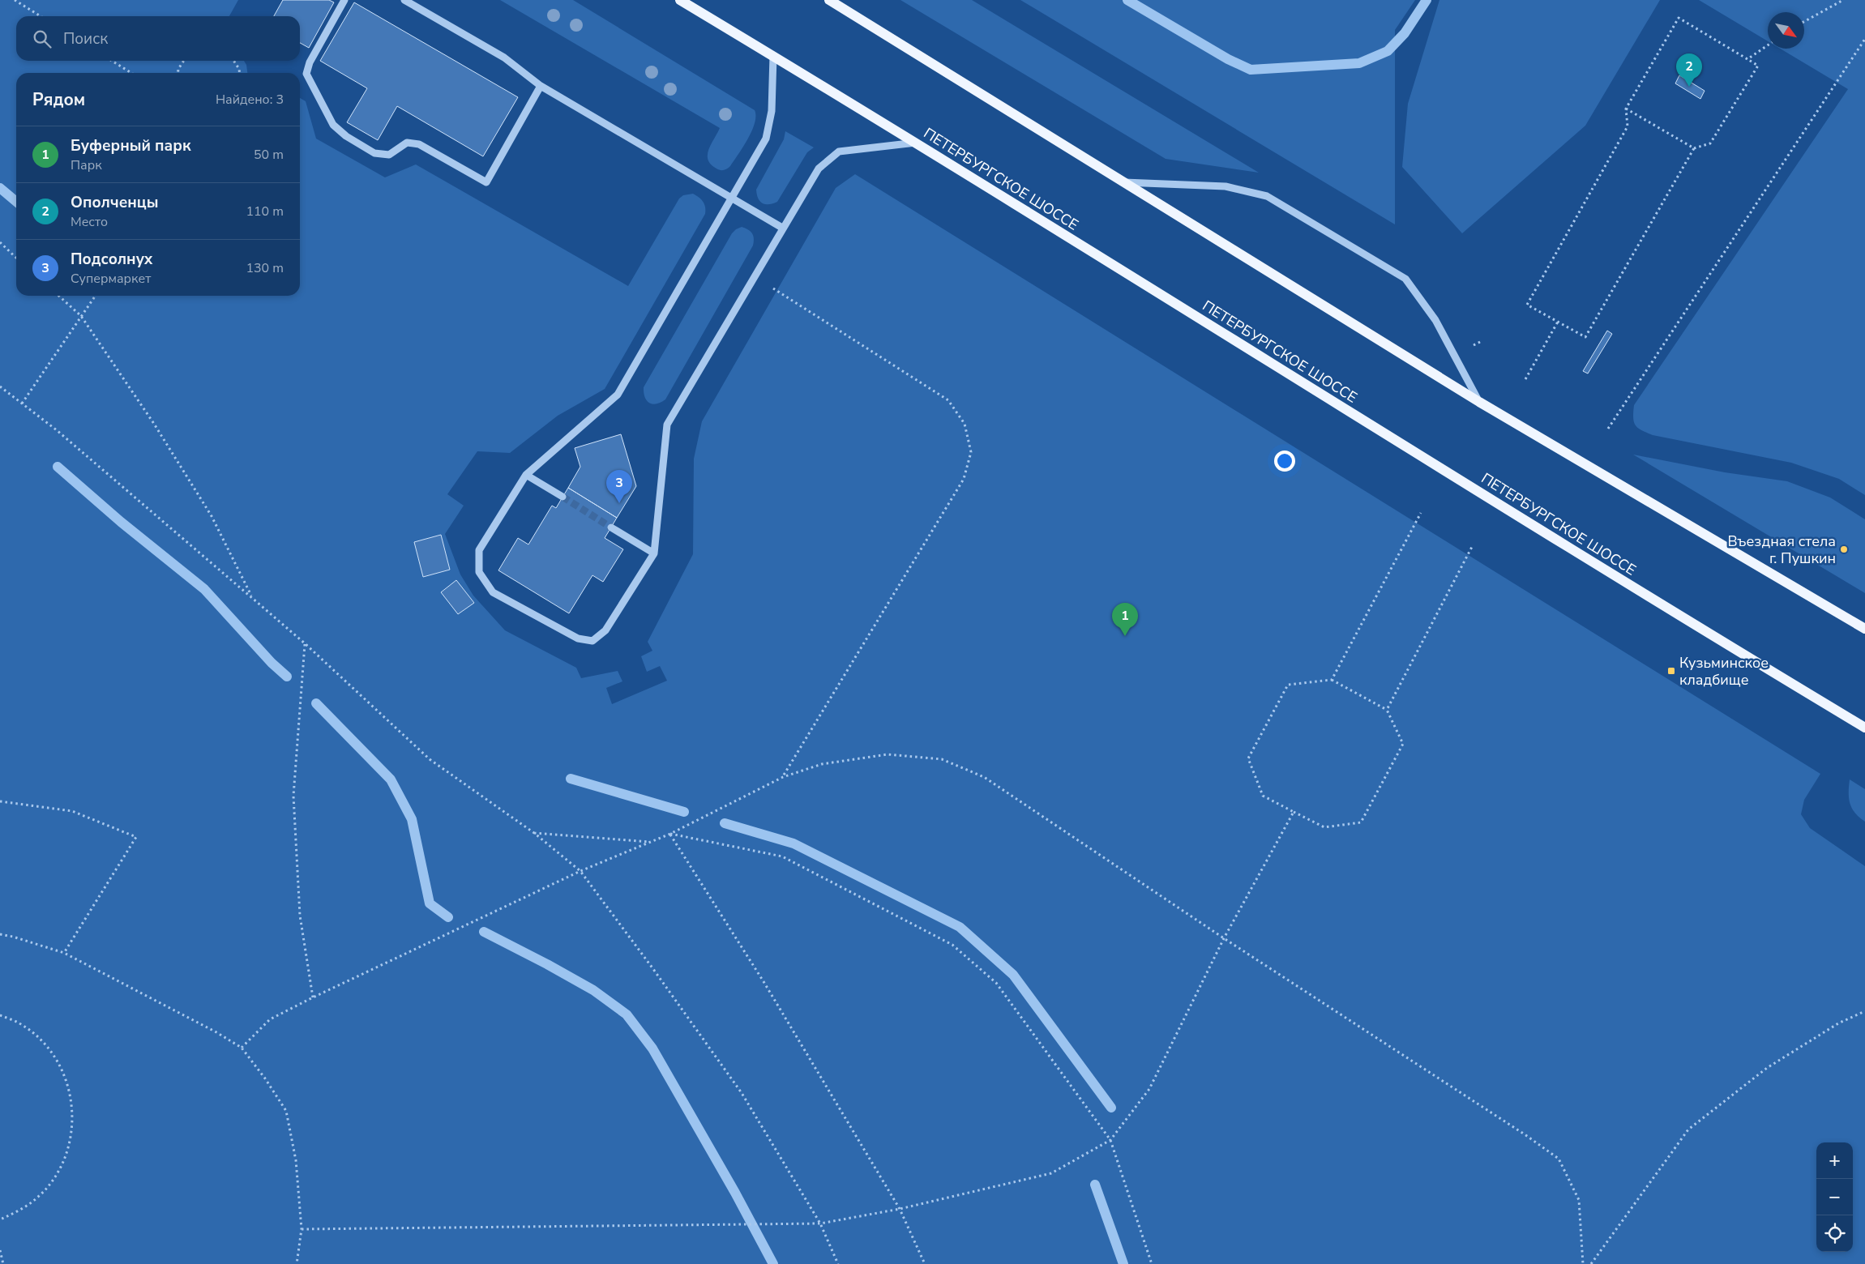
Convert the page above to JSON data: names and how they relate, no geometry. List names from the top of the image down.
{
  "streets": {
    "main road": ["ПЕТЕРБУРГСКОЕ ШОССЕ"]
  },
  "places": {
    "other": ["Въездная стела г. Пушкин"],
    "transit": ["Кузьминское кладбище"]
  },
  "north": "bottom right",
  "page": {
    "search": "Поиск",
    "pins": ["2", "3", "1"],
    "heading": ["Рядом", "Найдено: 3"],
    "list": [
      {
        "mark": "1",
        "name": "Буферный парк",
        "note": "Парк",
        "value": "50 m"
      },
      {
        "mark": "2",
        "name": "Ополченцы",
        "note": "Место",
        "value": "110 m"
      },
      {
        "mark": "3",
        "name": "Подсолнух",
        "note": "Супермаркет",
        "value": "130 m"
      }
    ],
    "map_buttons": ["+", "−"]
  }
}
